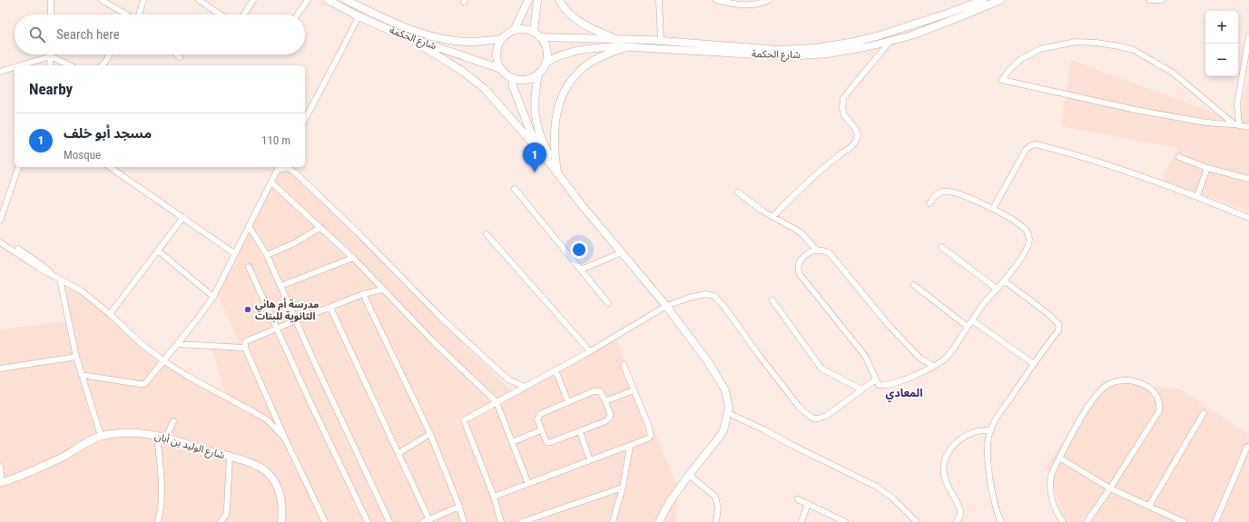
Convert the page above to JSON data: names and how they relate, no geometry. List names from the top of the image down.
{
  "streets": {
    "street": ["شارع الحكمة", "شارع الوليد بن أبان"]
  },
  "districts": ["المعادي"],
  "places": ["مدرسة أم هاني الثانوية للبنات"],
  "page": {
    "map_buttons": ["+", "−"],
    "search": "Search here",
    "heading": "Nearby",
    "list": [
      {
        "mark": "1",
        "name": "مسجد أبو خلف",
        "note": "Mosque",
        "value": "110 m"
      }
    ],
    "pins": "1"
  }
}
